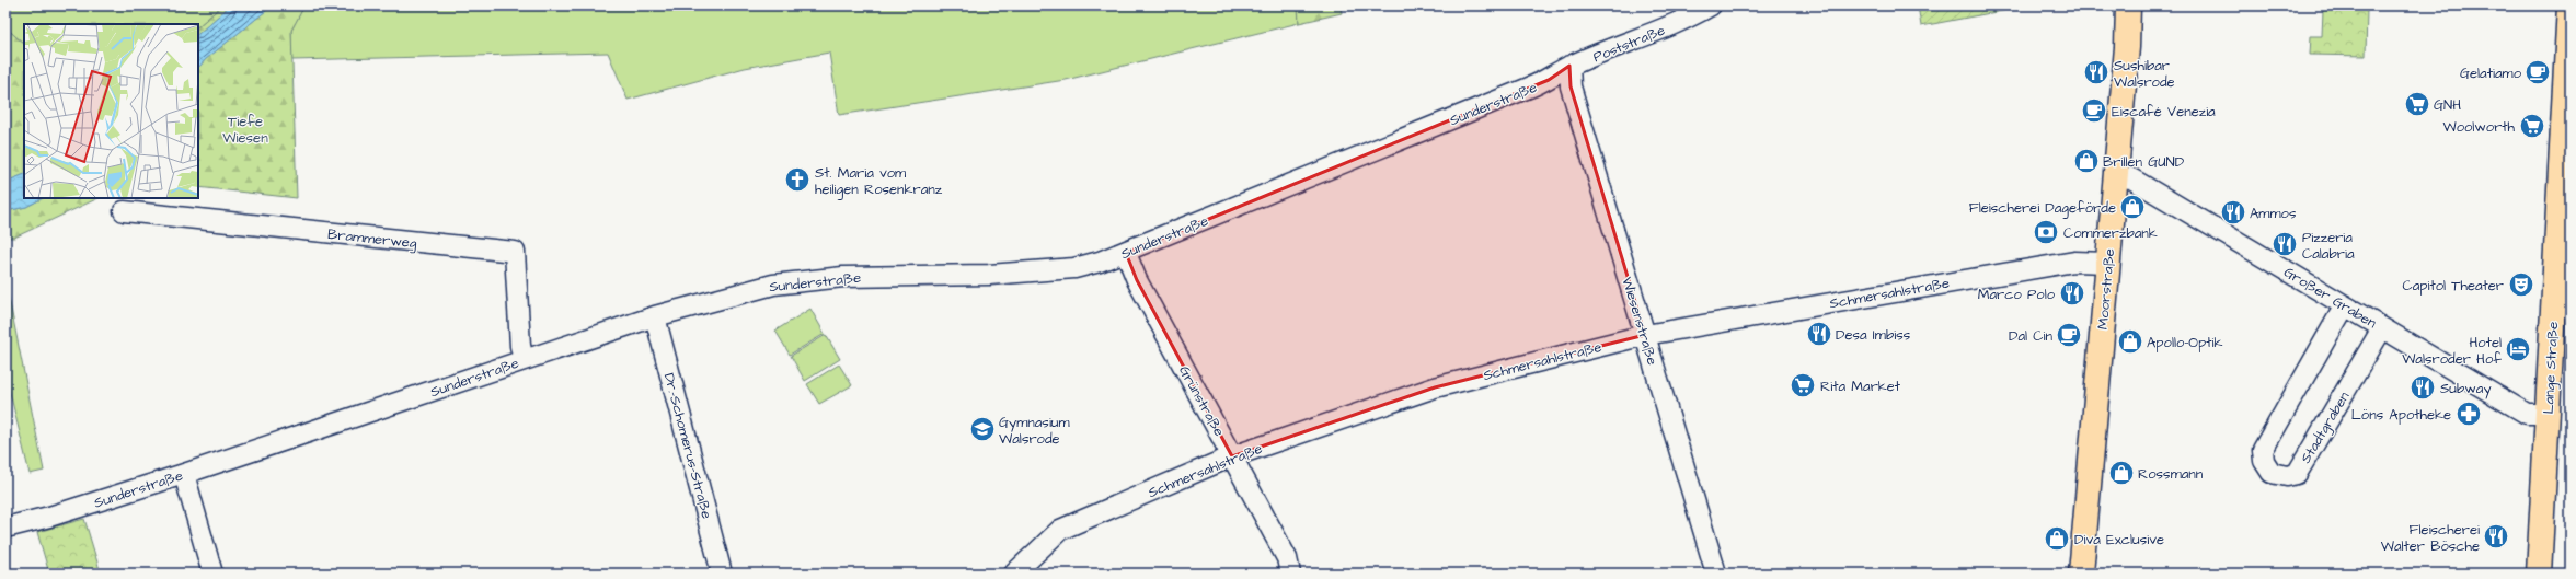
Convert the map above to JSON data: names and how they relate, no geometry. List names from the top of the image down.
{
  "streets": {
    "main road": ["Moorstraße", "Lange Straße"],
    "street": [
      "Poststraße",
      "Sunderstraße",
      "Brammerweg",
      "Schmersahlstraße",
      "Großer Graben",
      "Wiesenstraße",
      "Grünstraße",
      "Stadtgraben",
      "Dr.-Schomerus-Straße"
    ]
  },
  "crossings": [
    ["Poststraße", "Sunderstraße"],
    ["Poststraße", "Wiesenstraße"],
    ["Sunderstraße", "Brammerweg"],
    ["Sunderstraße", "Wiesenstraße"],
    ["Sunderstraße", "Grünstraße"],
    ["Sunderstraße", "Dr.-Schomerus-Straße"],
    ["Moorstraße", "Schmersahlstraße"],
    ["Moorstraße", "Großer Graben"],
    ["Schmersahlstraße", "Wiesenstraße"],
    ["Schmersahlstraße", "Grünstraße"],
    ["Großer Graben", "Lange Straße"],
    ["Großer Graben", "Stadtgraben"]
  ],
  "parks": ["Tiefe Wiesen"],
  "places": {
    "restaurant": [
      "Sushibar Walsrode",
      "Ammos",
      "Pizzeria Calabria",
      "Marco Polo",
      "Desa Imbiss",
      "Subway",
      "Fleischerei Walter Bösche"
    ],
    "cafe": ["Gelatiamo", "Eiscafé Venezia", "Dal Cin"],
    "supermarket": ["GNH", "Woolworth", "Rita Market"],
    "shop": [
      "Brillen GUND",
      "Fleischerei Dageförde",
      "Apollo-Optik",
      "Rossmann",
      "Diva Exclusive"
    ],
    "church": ["St. Maria vom heiligen Rosenkranz"],
    "bank": ["Commerzbank"],
    "theatre": ["Capitol Theater"],
    "hotel": ["Hotel Walsroder Hof"],
    "pharmacy": ["Löns Apotheke"],
    "school or university": ["Gymnasium Walsrode"]
  }
}
